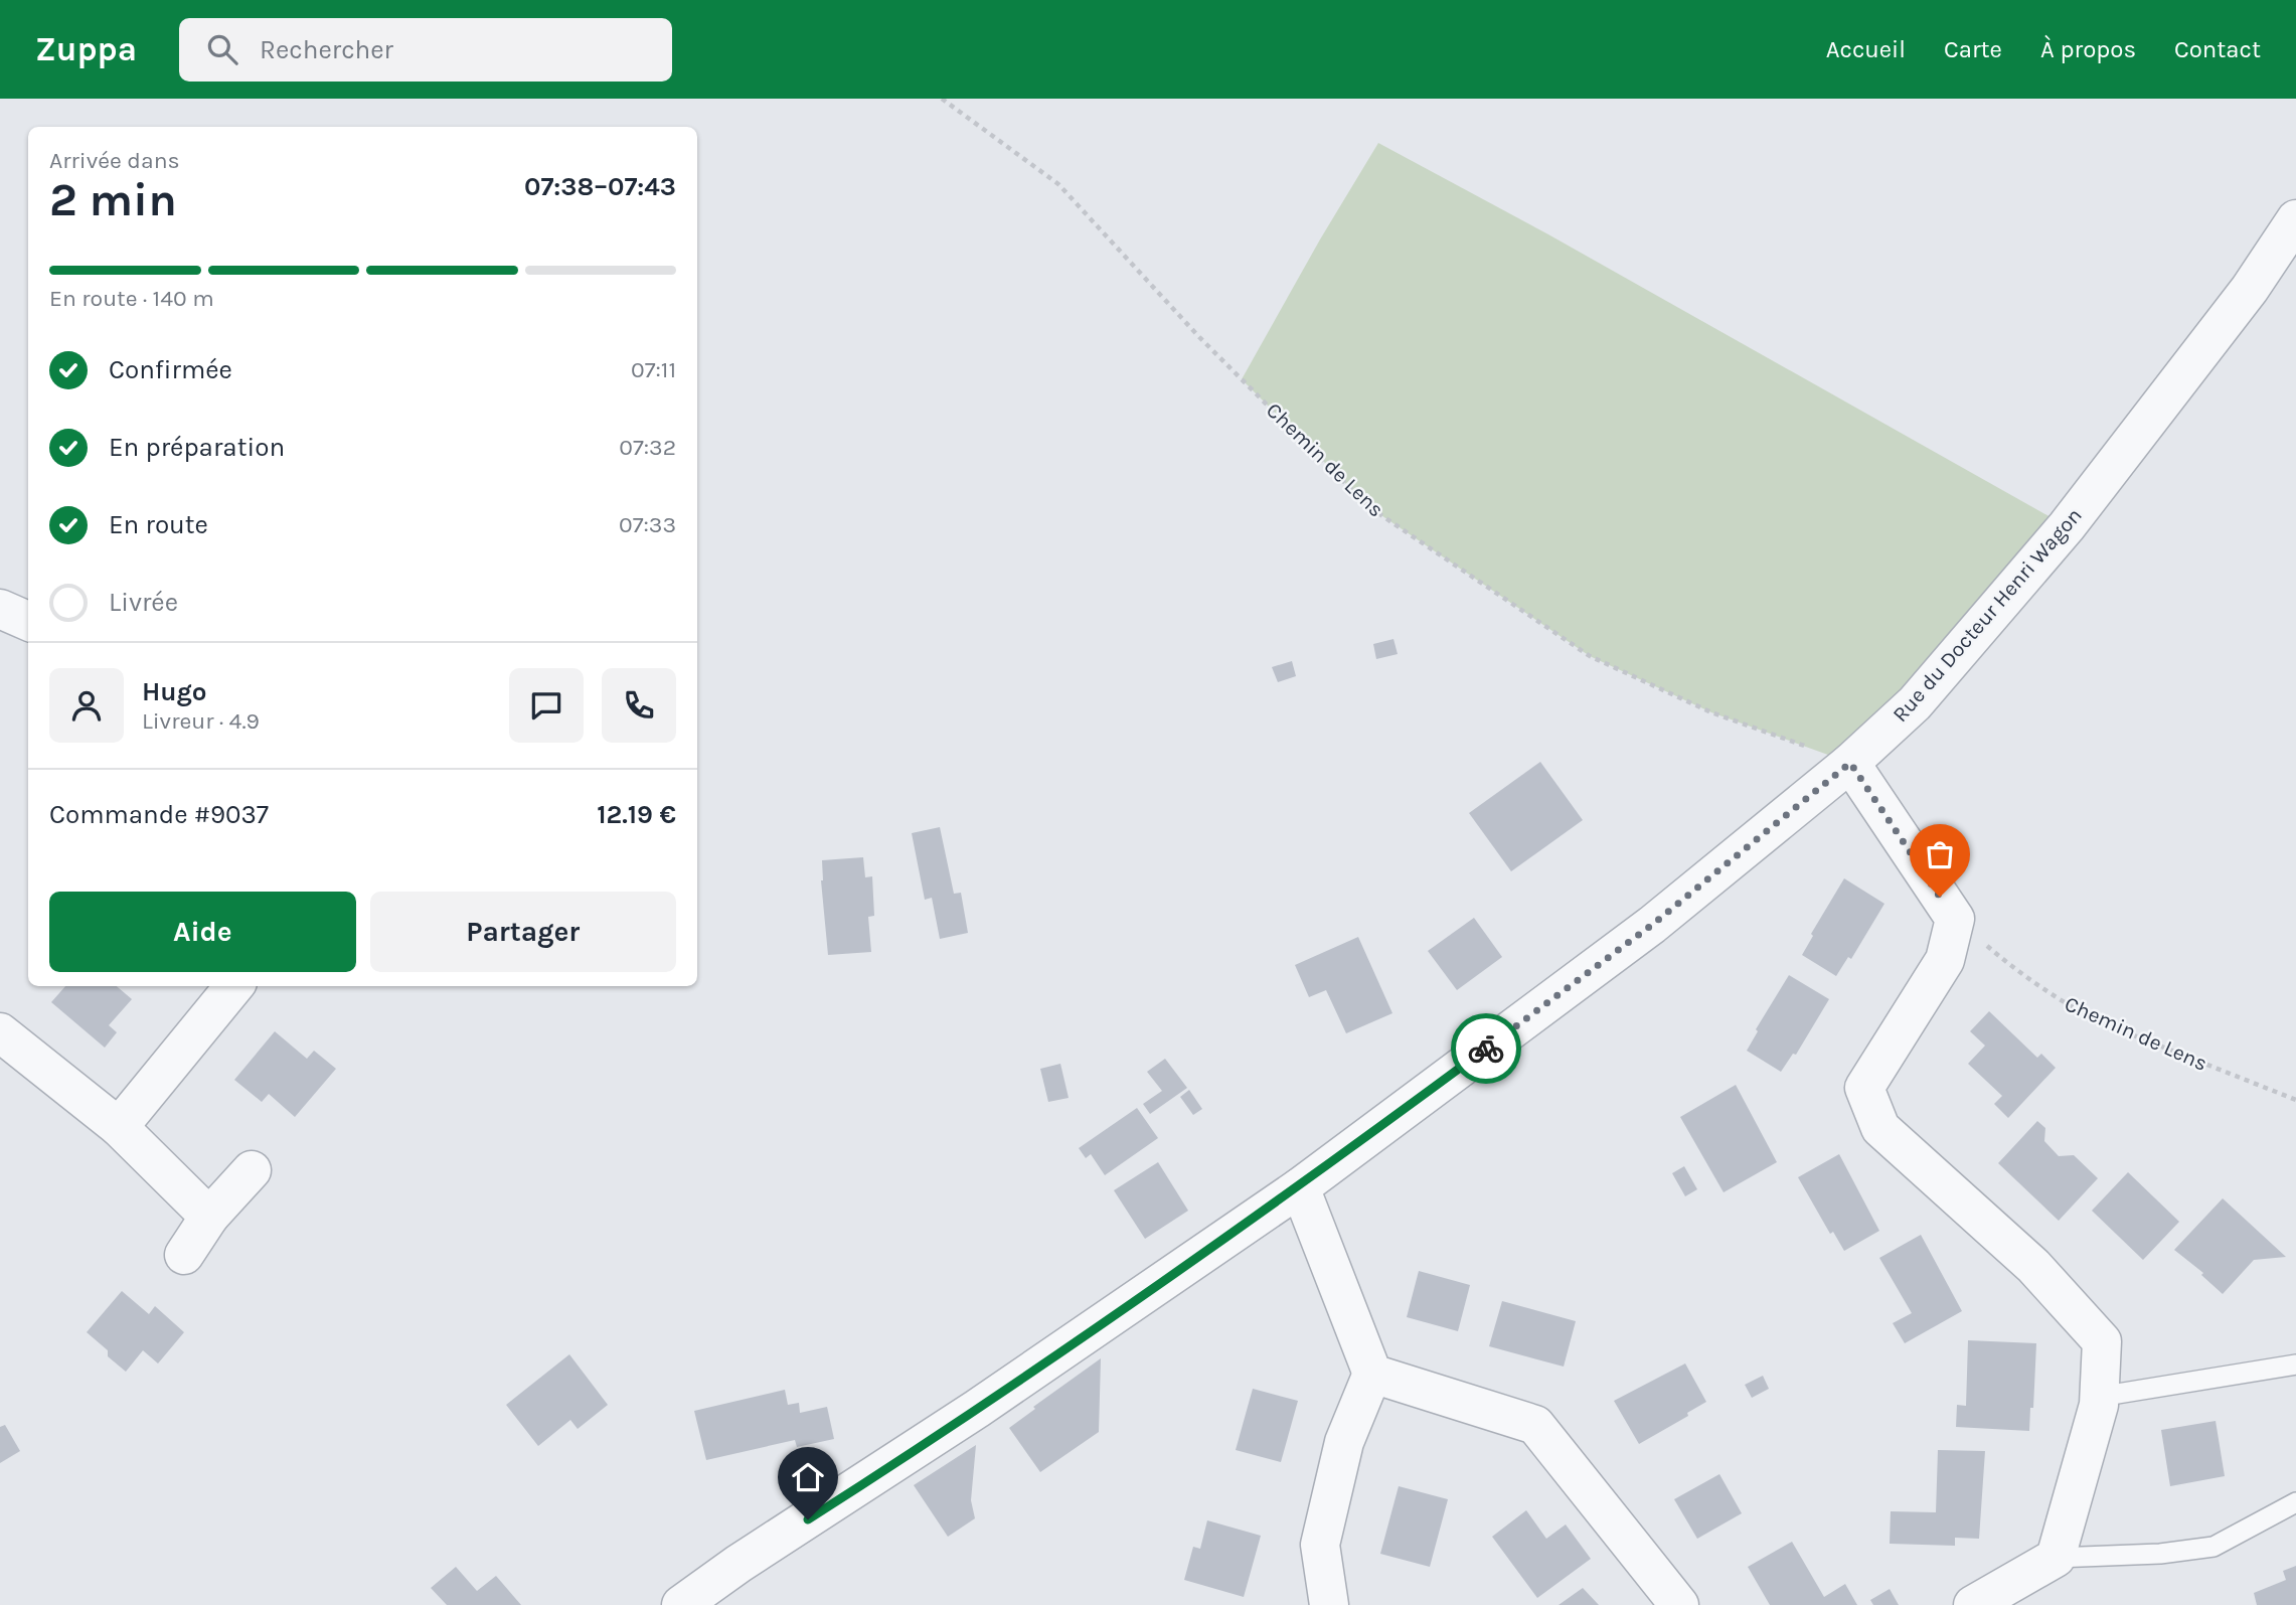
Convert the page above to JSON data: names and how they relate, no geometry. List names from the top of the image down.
{
  "streets": {
    "street": ["Rue du Docteur Henri Wagon"],
    "path": ["Chemin de Lens"]
  },
  "crossings": [
    ["Chemin de Lens", "Rue du Docteur Henri Wagon"]
  ],
  "page": {
    "header": "Zuppa",
    "search": "Rechercher",
    "nav": [
      "Accueil",
      "Carte",
      "À propos",
      "Contact"
    ],
    "heading": ["2 min", "Arrivée dans", "07:38–07:43"],
    "panel": [
      "Hugo",
      "Livreur · 4.9",
      "Commande #9037",
      "12.19 €"
    ],
    "bar": "En route · 140 m",
    "list": [
      ["Confirmée", "07:11"],
      ["En préparation", "07:32"],
      ["En route", "07:33"],
      "Livrée"
    ],
    "buttons": ["Aide", "Partager"]
  }
}
